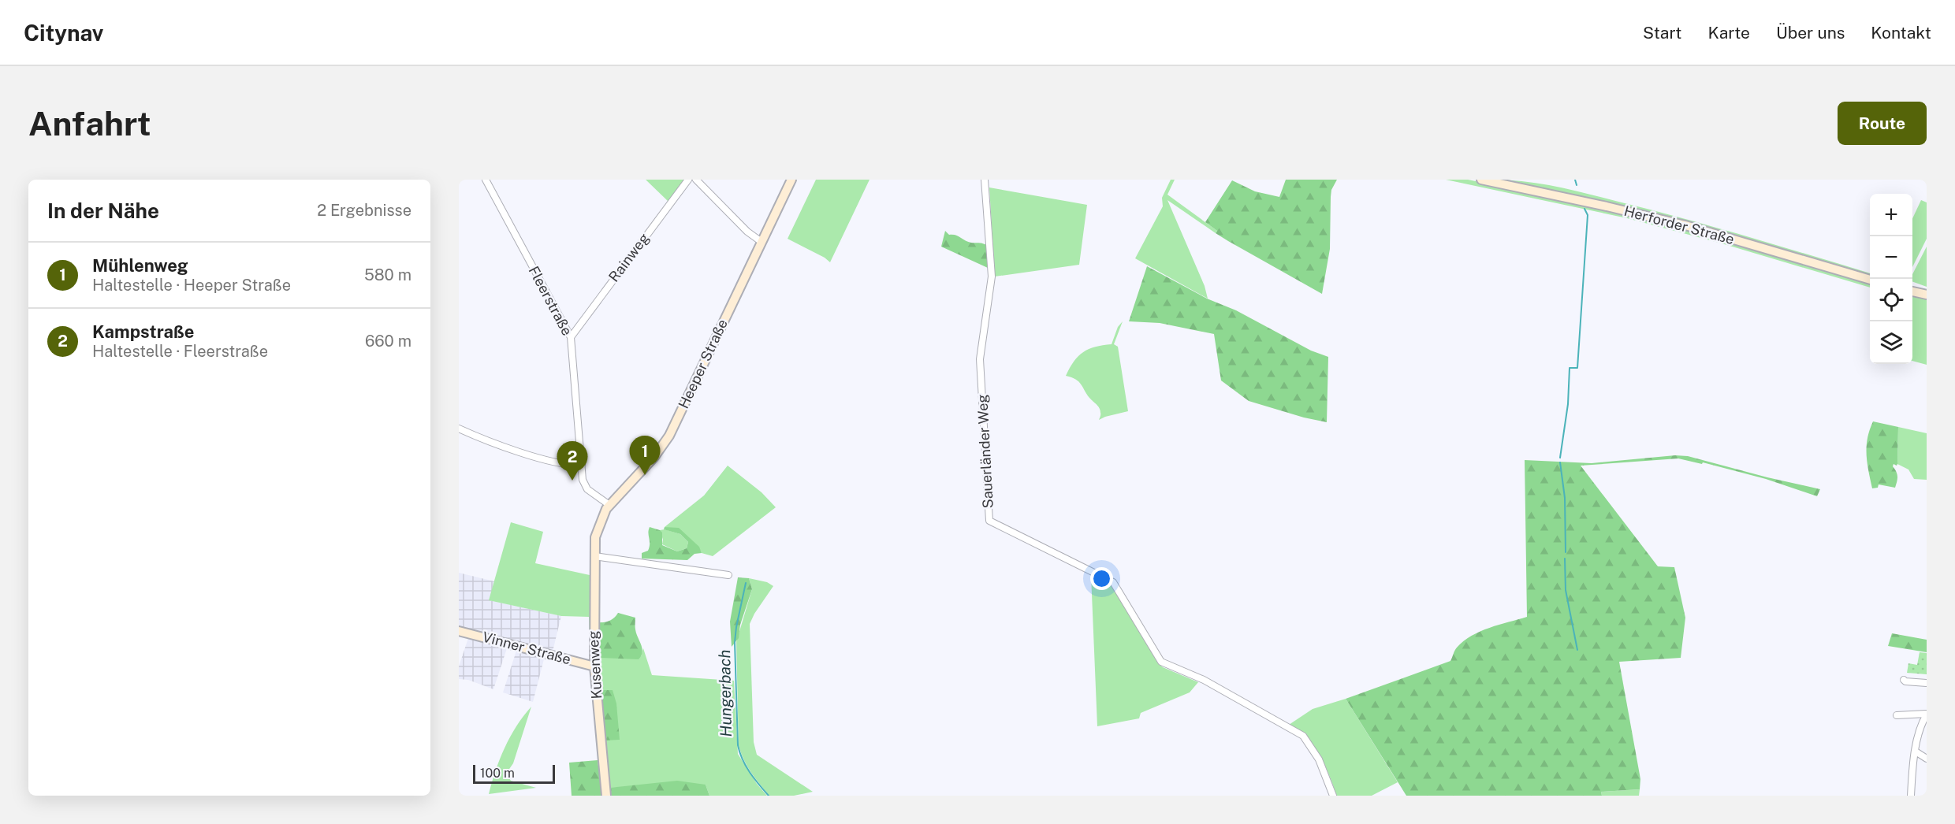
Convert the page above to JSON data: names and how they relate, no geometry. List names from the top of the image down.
{
  "streets": {
    "street": [
      "Herforder Straße",
      "Rainweg",
      "Fleerstraße",
      "Heeper Straße",
      "Sauerländer Weg",
      "Vinner Straße",
      "Kusenweg"
    ]
  },
  "crossings": [
    ["Rainweg", "Fleerstraße"],
    ["Fleerstraße", "Heeper Straße"],
    ["Heeper Straße", "Kusenweg"],
    ["Vinner Straße", "Kusenweg"]
  ],
  "water": ["Hungerbach"],
  "scale_bar": "100 m",
  "page": {
    "header": "Citynav",
    "nav": [
      "Start",
      "Karte",
      "Über uns",
      "Kontakt"
    ],
    "buttons": "Route",
    "title": "Anfahrt",
    "heading": ["In der Nähe", "2 Ergebnisse"],
    "map_buttons": ["+", "−"],
    "list": [
      {
        "mark": "1",
        "name": "Mühlenweg",
        "note": "Haltestelle · Heeper Straße",
        "value": "580 m"
      },
      {
        "mark": "2",
        "name": "Kampstraße",
        "note": "Haltestelle · Fleerstraße",
        "value": "660 m"
      }
    ],
    "pins": ["1", "2"],
    "scale": "100 m"
  }
}
